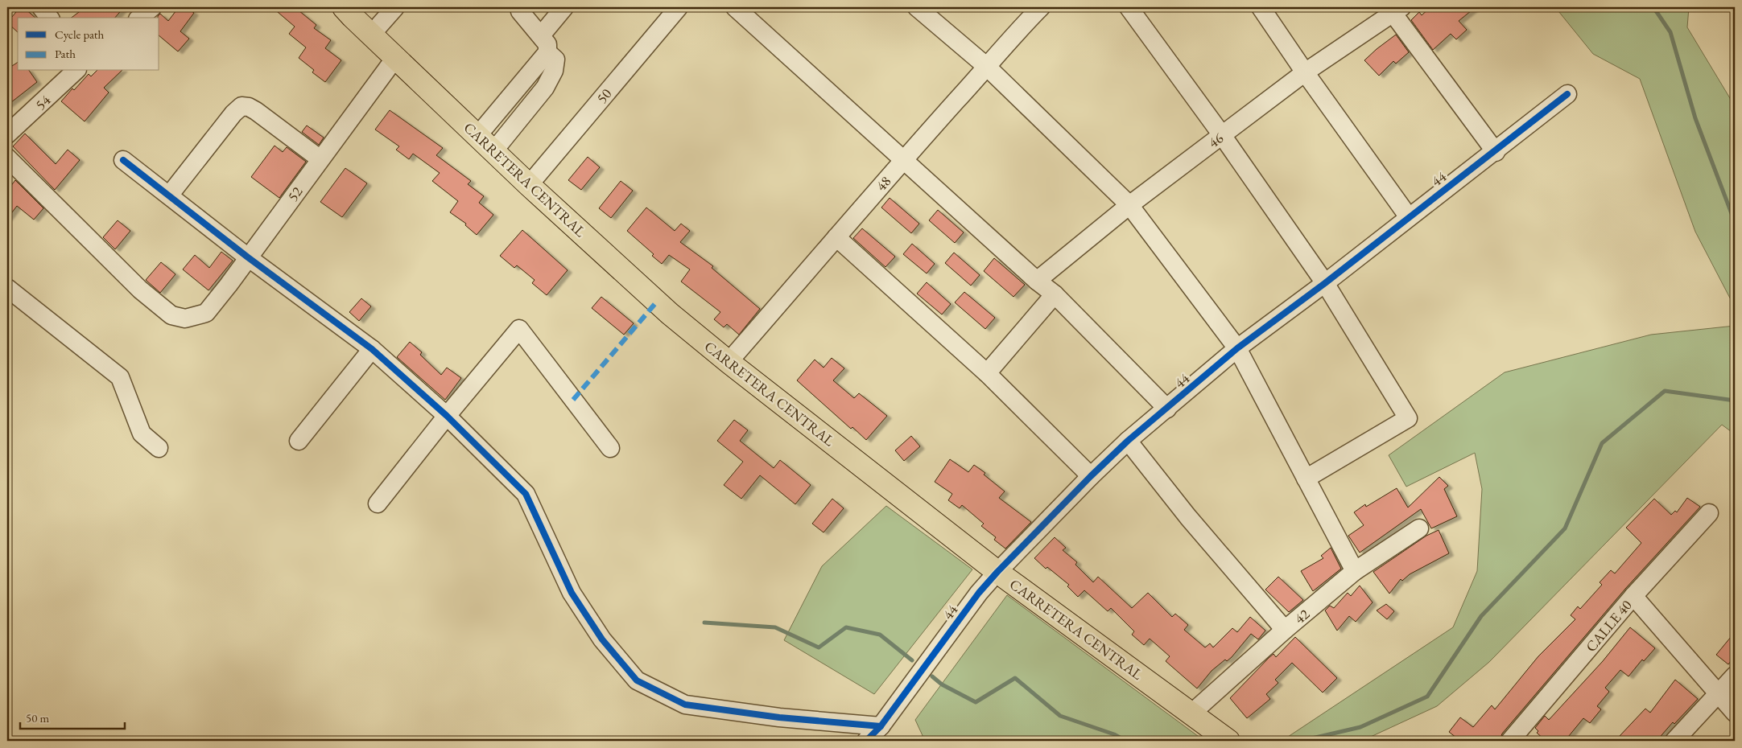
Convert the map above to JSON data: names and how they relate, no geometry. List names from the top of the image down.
{
  "streets": {
    "highway": ["CARRETERA CENTRAL"],
    "street": [
      "50",
      "54",
      "46",
      "44",
      "48",
      "52",
      "42",
      "CALLE 40"
    ]
  },
  "crossings": [
    ["50", "CARRETERA CENTRAL"],
    ["44", "CARRETERA CENTRAL"],
    ["CARRETERA CENTRAL", "48"],
    ["CARRETERA CENTRAL", "52"],
    ["CARRETERA CENTRAL", "42"]
  ],
  "legend": ["Cycle path", "Path"],
  "scale_bar": "50 m"
}
